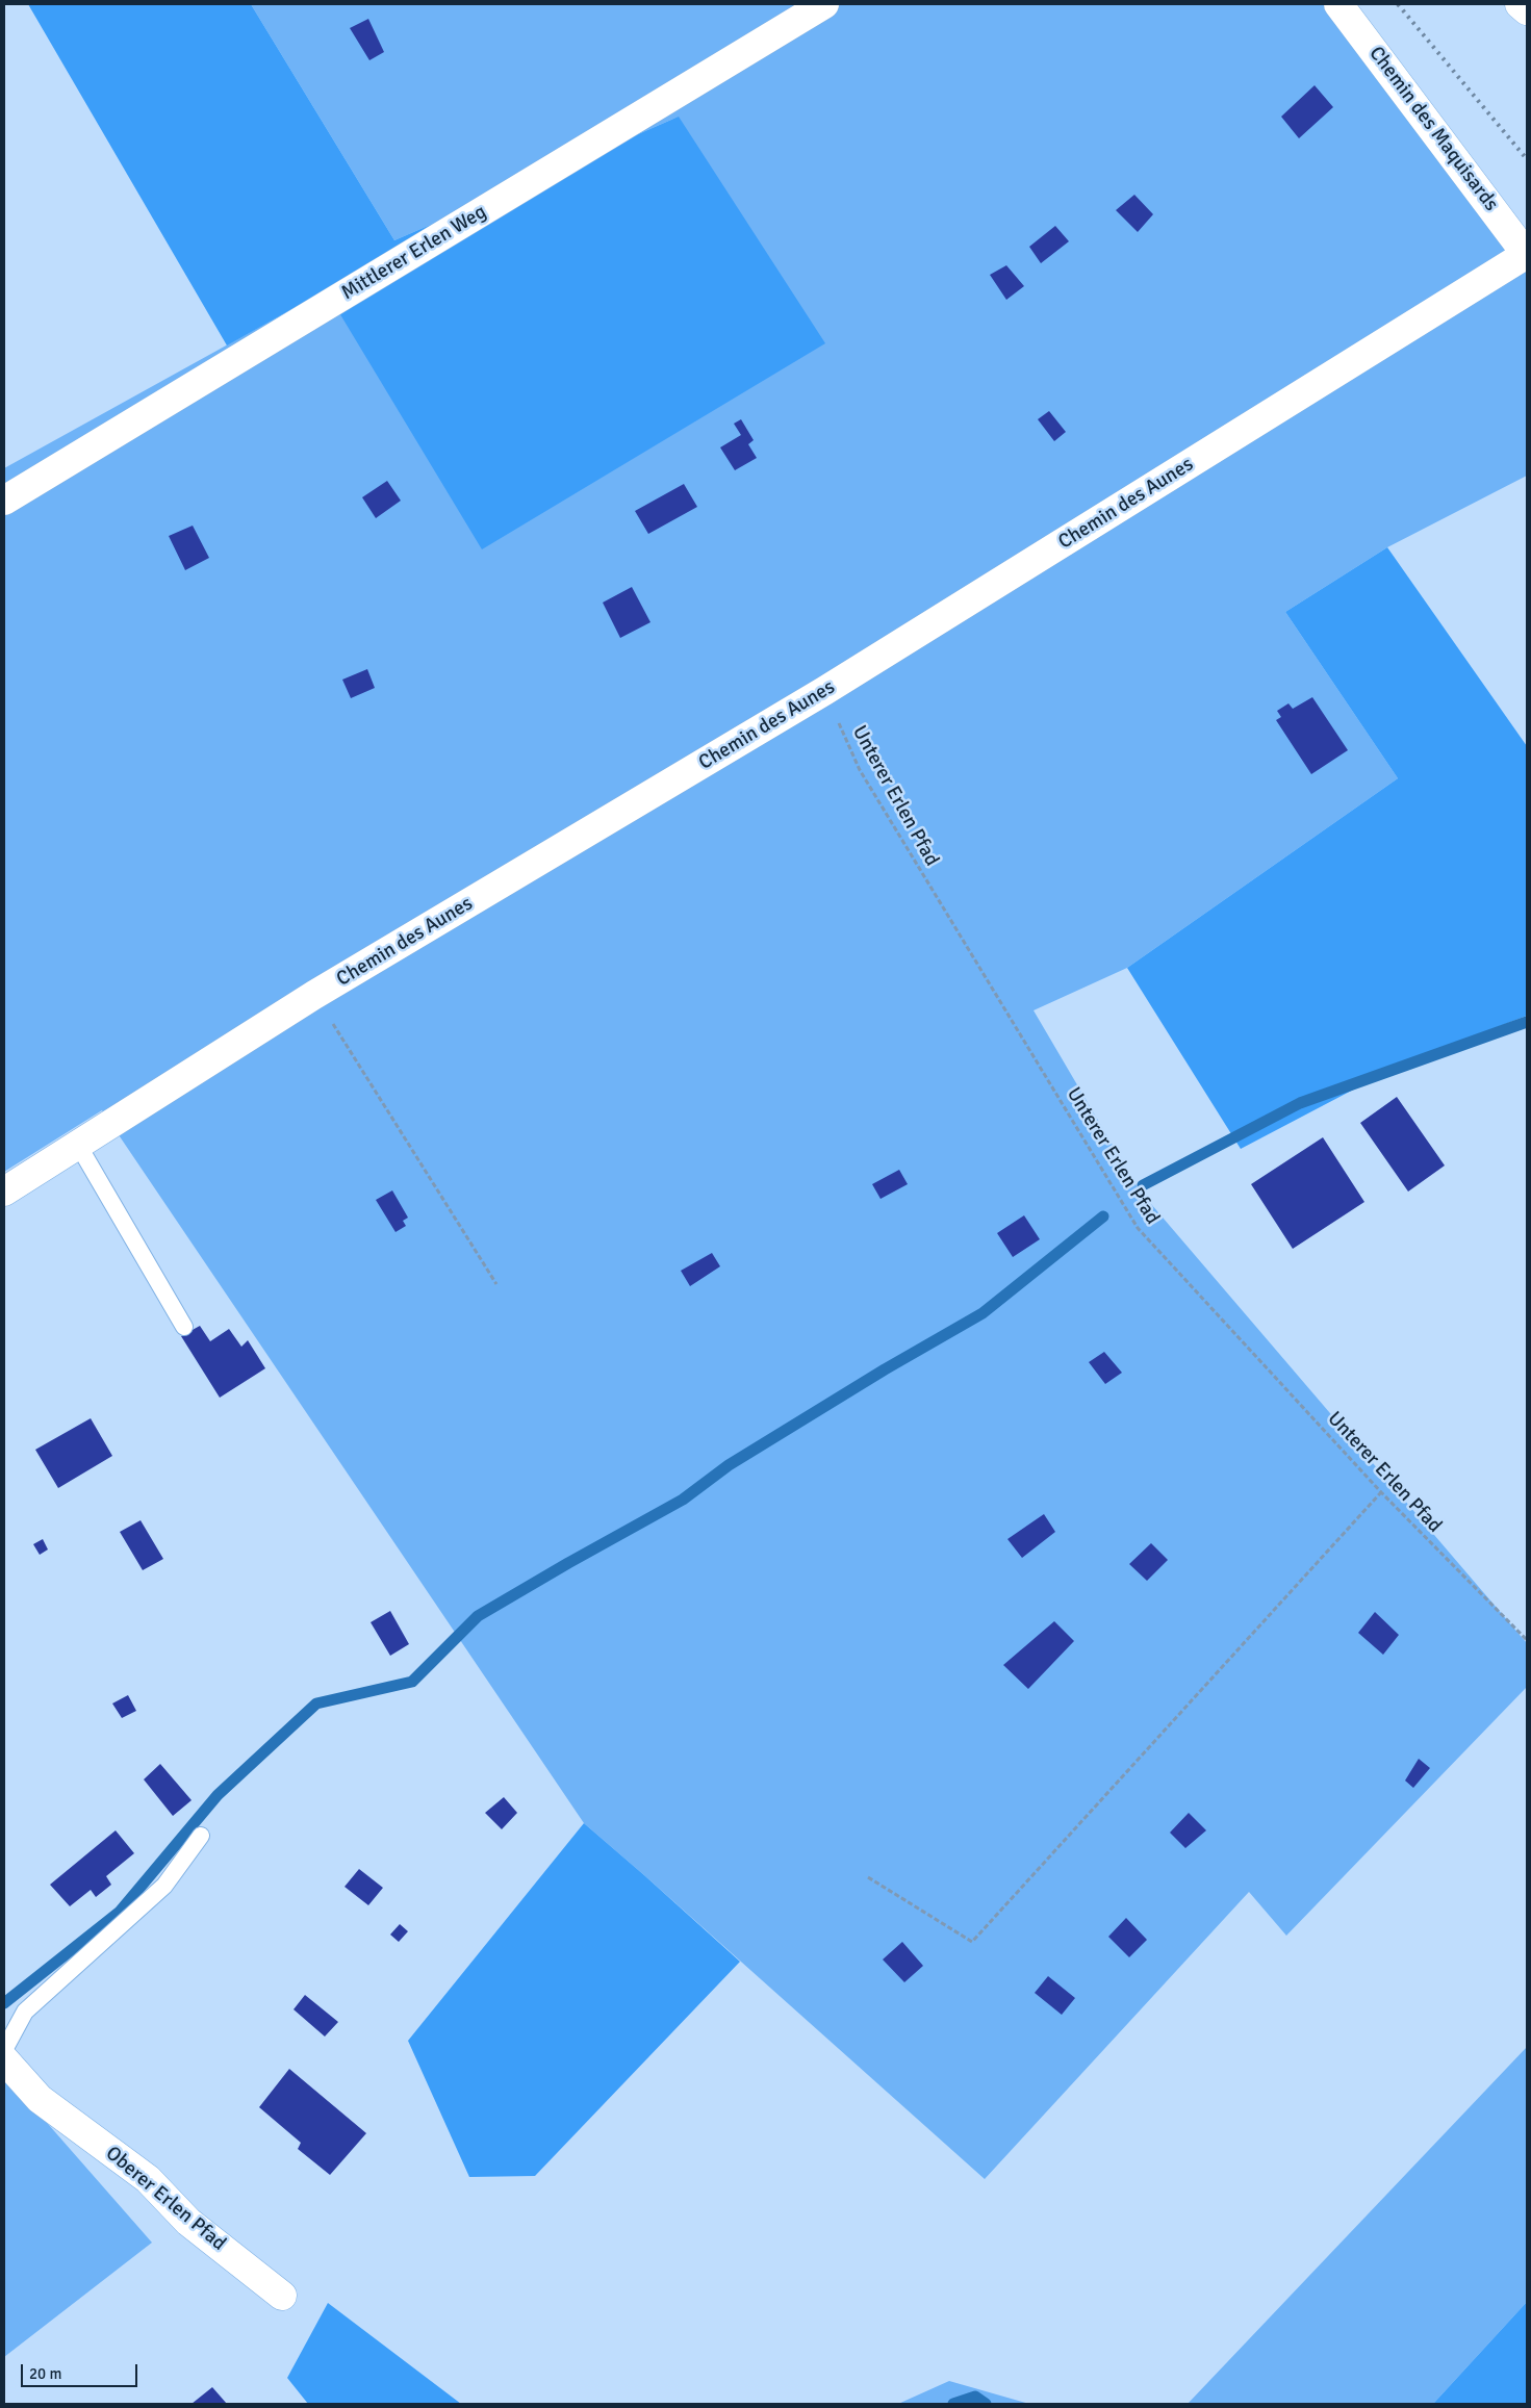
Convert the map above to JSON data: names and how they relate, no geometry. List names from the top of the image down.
{
  "streets": {
    "street": [
      "Chemin des Maquisards",
      "Mittlerer Erlen Weg",
      "Chemin des Aunes",
      "Oberer Erlen Pfad"
    ],
    "path": ["Unterer Erlen Pfad"]
  },
  "crossings": [
    ["Chemin des Maquisards", "Chemin des Aunes"],
    ["Chemin des Aunes", "Unterer Erlen Pfad"]
  ],
  "scale_bar": "20 m"
}
